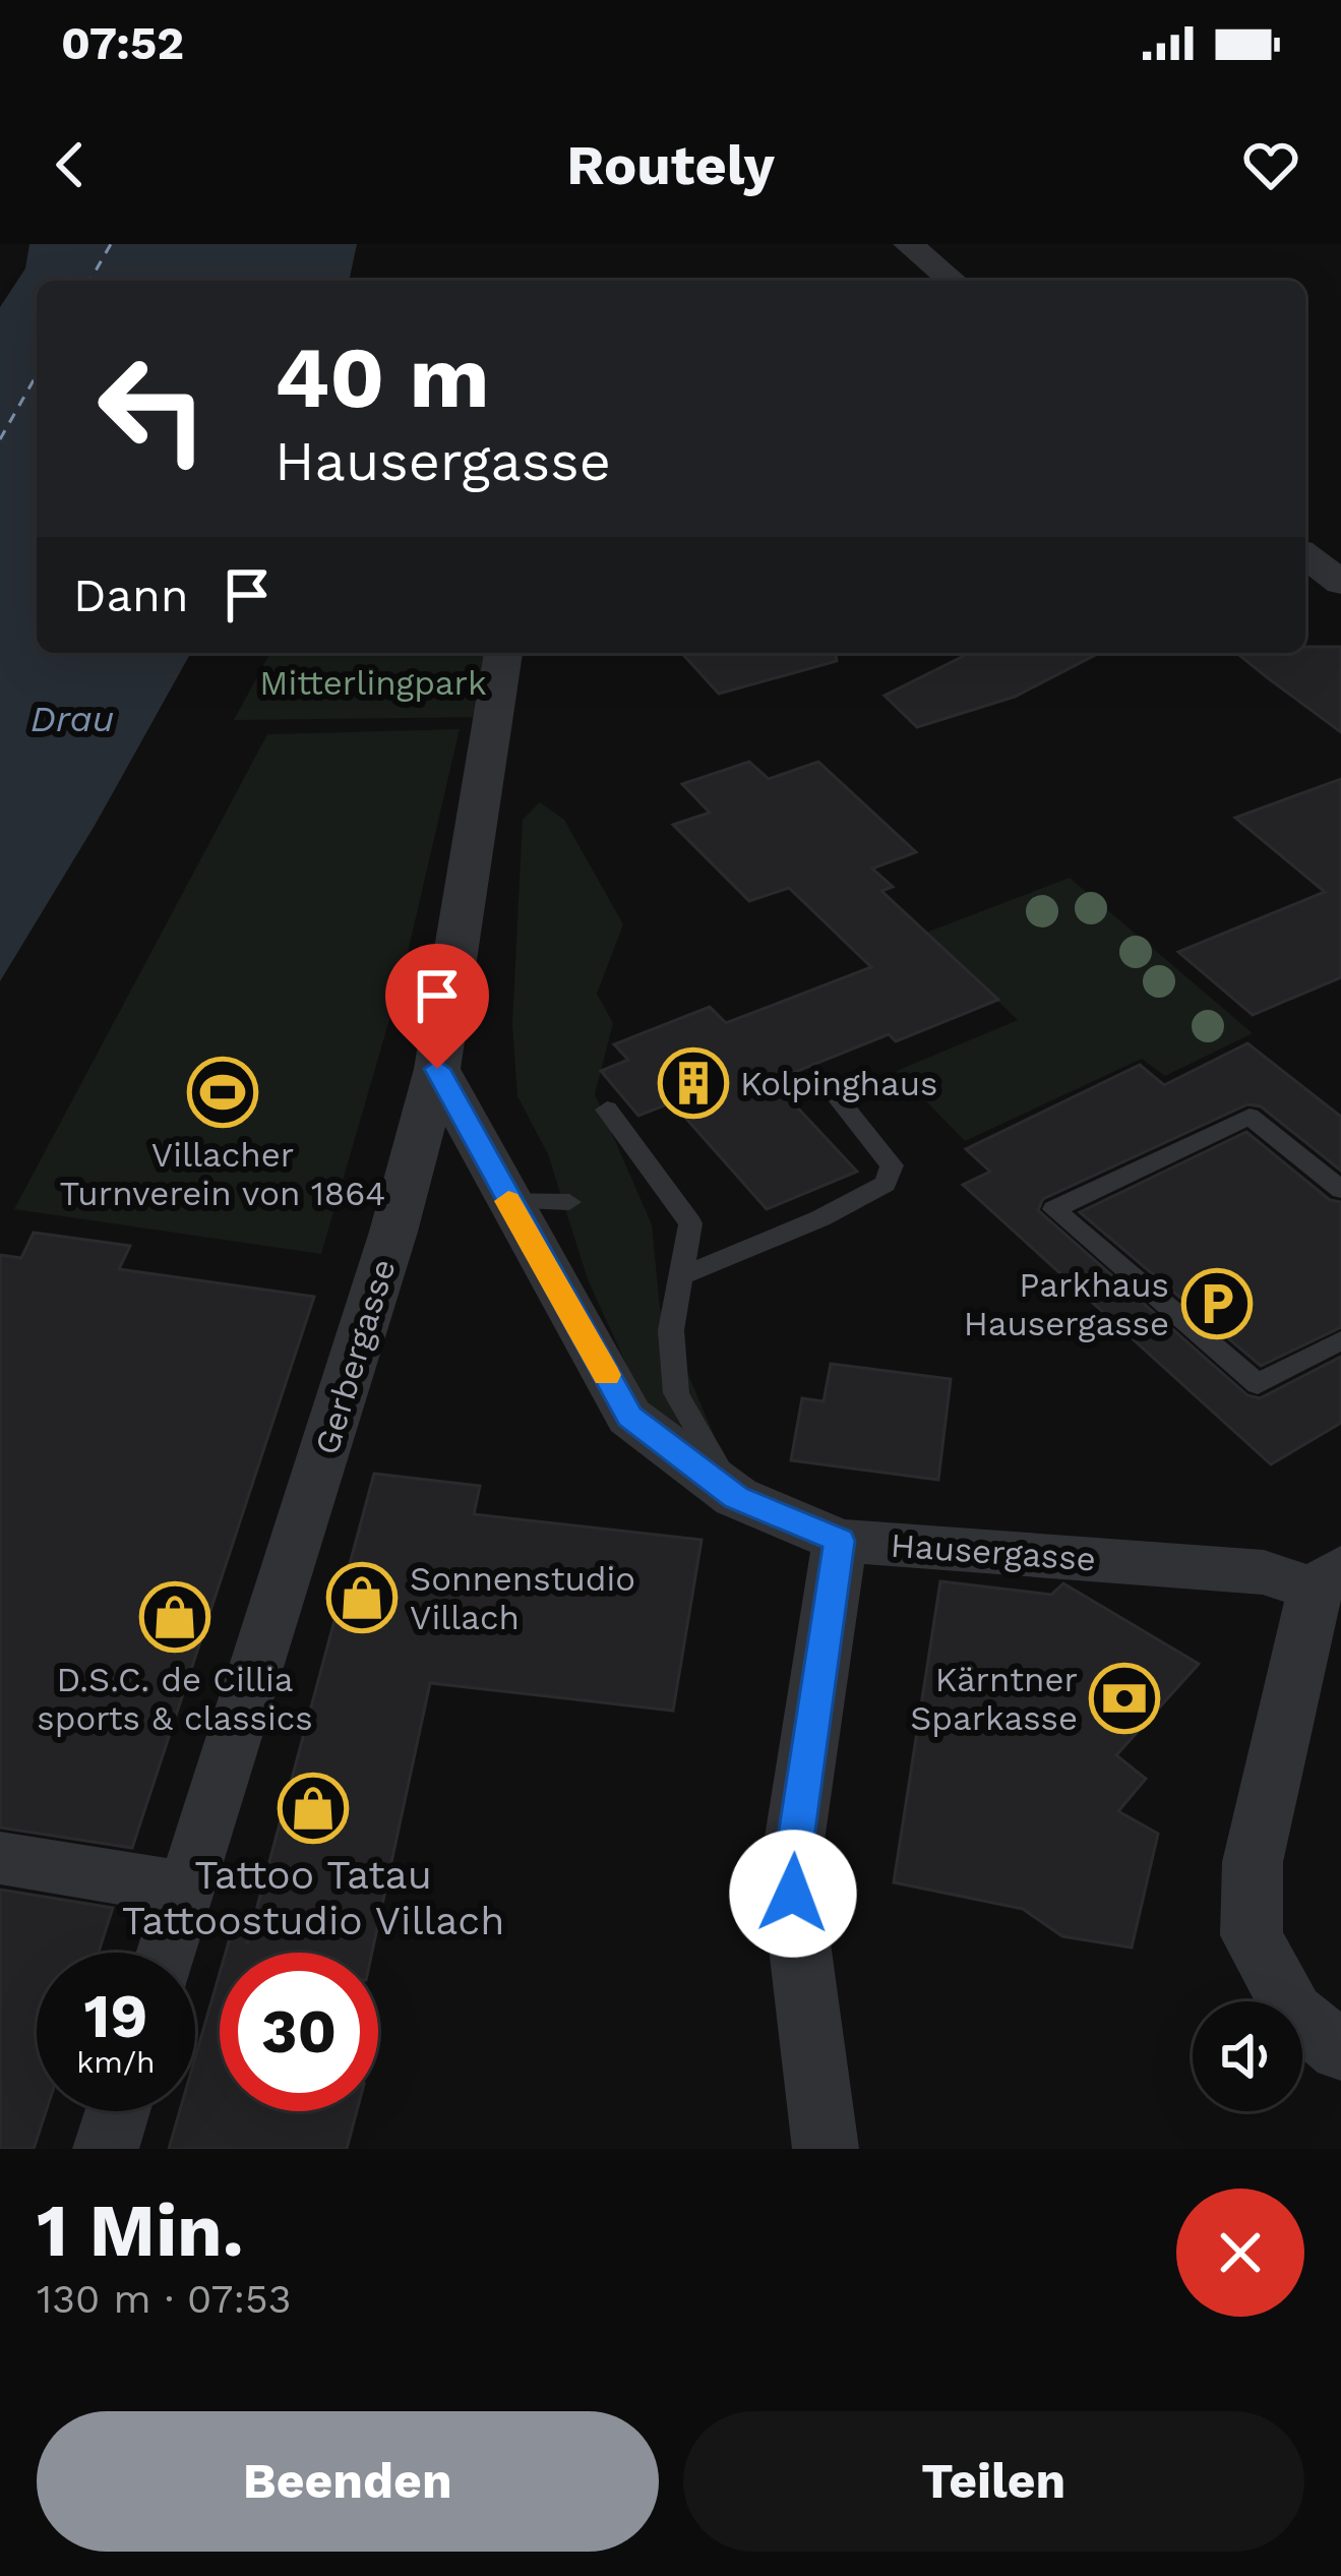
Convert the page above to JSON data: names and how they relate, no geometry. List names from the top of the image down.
{
  "streets": {
    "street": ["Gerbergasse", "Hausergasse"]
  },
  "crossings": [
    ["Gerbergasse", "Hausergasse"]
  ],
  "water": ["Drau"],
  "parks": ["Mitterlingpark"],
  "places": {
    "building": ["Kolpinghaus"],
    "sports": ["Villacher Turnverein von 1864"],
    "parking": ["Parkhaus Hausergasse"],
    "shop": ["Sonnenstudio Villach", "D.S.C. de Cillia sports & classics", "Tattoo Tatau Tattoostudio Villach"],
    "bank": ["Kärntner Sparkasse"]
  },
  "page": {
    "status": "07:52",
    "header": "Routely",
    "turn": ["40 m", "Hausergasse"],
    "then": "Dann",
    "speed": "19 km/h",
    "limit": "30",
    "heading": ["1 Min.", "130 m · 07:53"],
    "buttons": ["Beenden", "Teilen"]
  }
}
